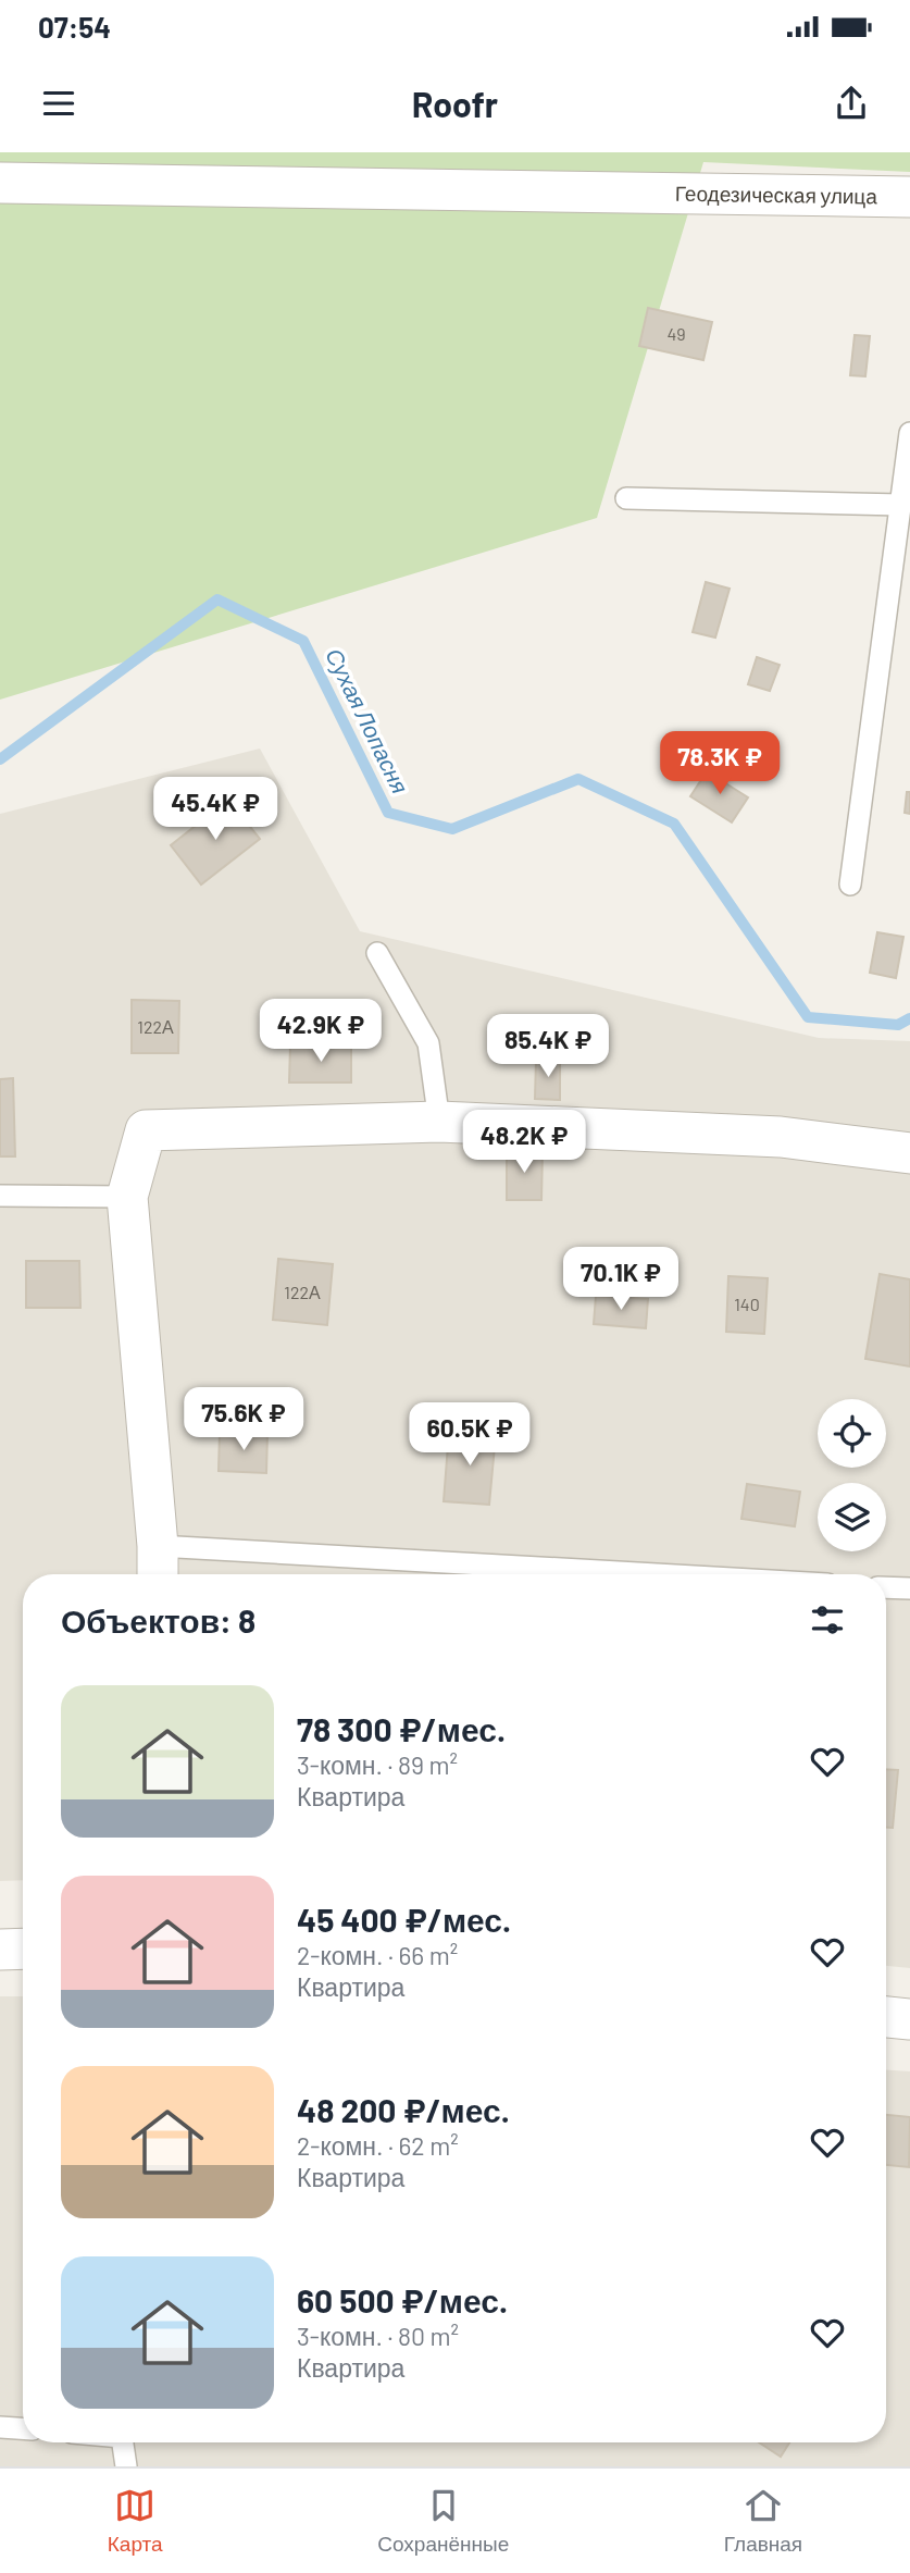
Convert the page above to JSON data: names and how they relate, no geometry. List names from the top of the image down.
{
  "streets": {
    "street": ["Геодезическая улица"]
  },
  "water": ["Сухая Лопасня"],
  "house_numbers": [
    "49",
    "122А",
    "122А",
    "140"
  ],
  "page": {
    "status": "07:54",
    "header": "Roofr",
    "price": [
      "78.3K ₽",
      "45.4K ₽",
      "42.9K ₽",
      "85.4K ₽",
      "48.2K ₽",
      "70.1K ₽",
      "75.6K ₽",
      "60.5K ₽"
    ],
    "heading": "Объектов: 8",
    "list": [
      {
        "name": "78 300 ₽/мес.",
        "note": "3-комн. · 89 m² · Квартира"
      },
      {
        "name": "45 400 ₽/мес.",
        "note": "2-комн. · 66 m² · Квартира"
      },
      {
        "name": "48 200 ₽/мес.",
        "note": "2-комн. · 62 m² · Квартира"
      },
      {
        "name": "60 500 ₽/мес.",
        "note": "3-комн. · 80 m² · Квартира"
      }
    ],
    "tabs": ["Карта", "Сохранённые", "Главная"]
  }
}
